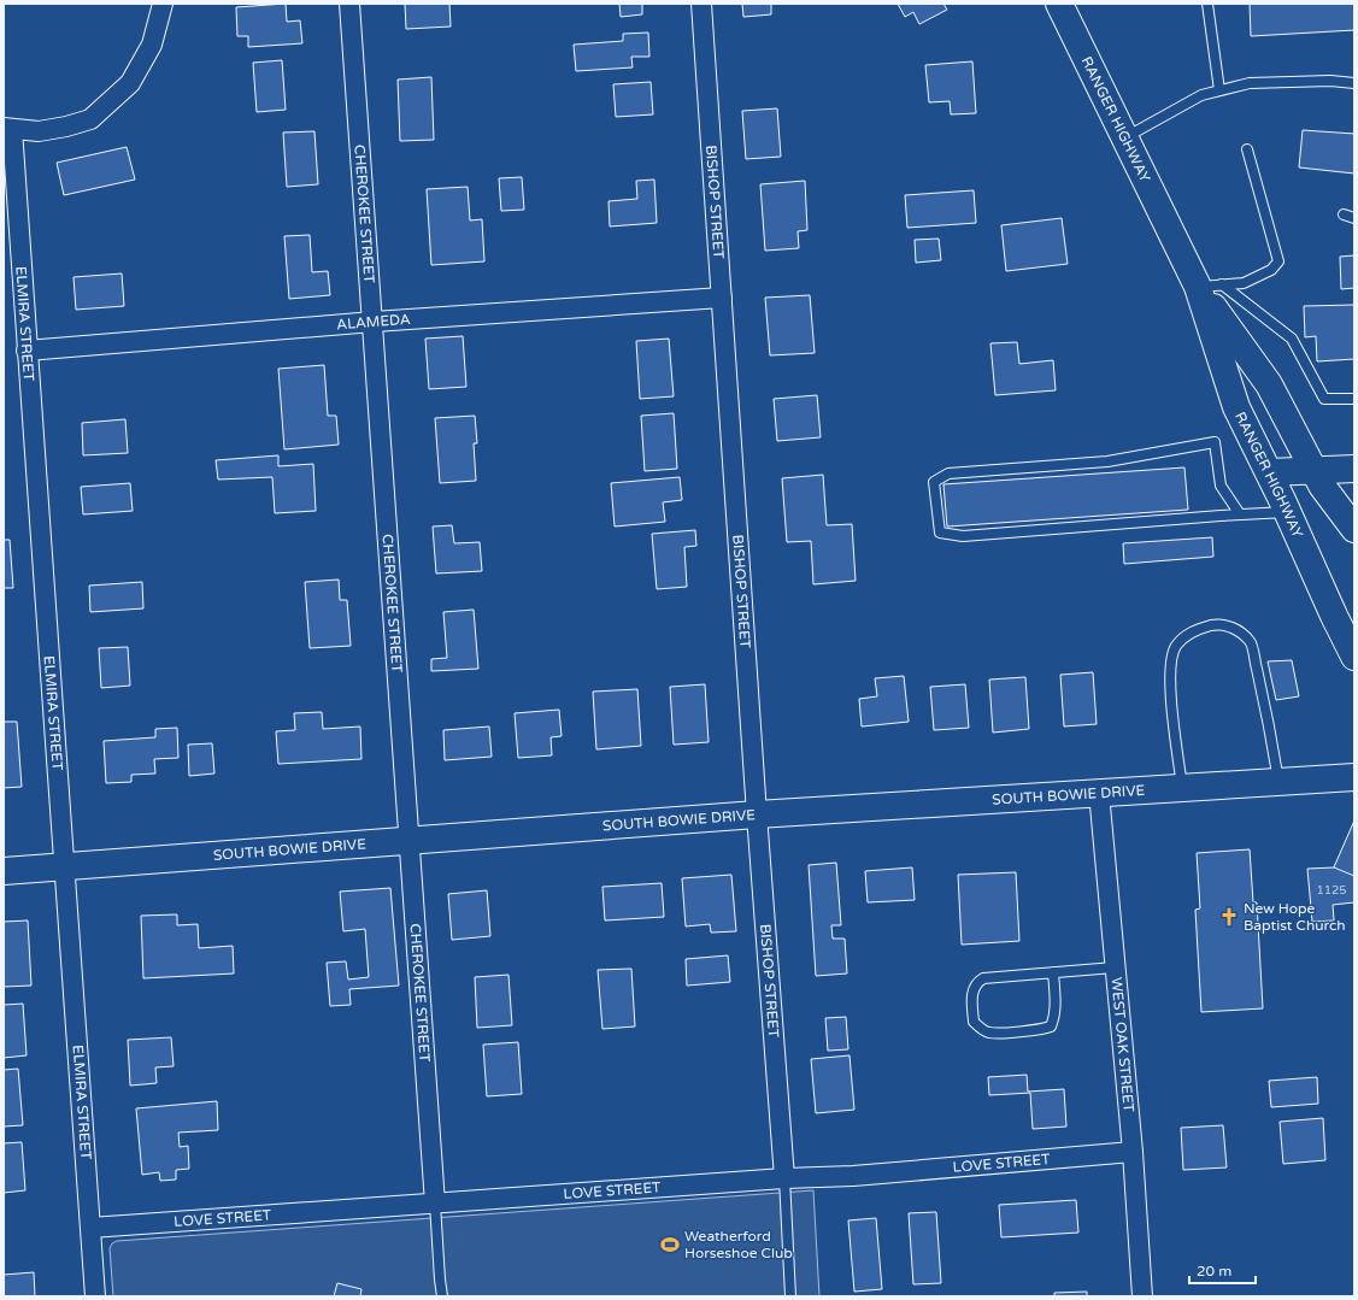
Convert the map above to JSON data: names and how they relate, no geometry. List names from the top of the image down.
{
  "streets": {
    "street": [
      "RANGER HIGHWAY",
      "BISHOP STREET",
      "CHEROKEE STREET",
      "ALAMEDA",
      "ELMIRA STREET",
      "SOUTH BOWIE DRIVE",
      "WEST OAK STREET",
      "LOVE STREET"
    ]
  },
  "crossings": [
    ["BISHOP STREET", "ALAMEDA"],
    ["BISHOP STREET", "SOUTH BOWIE DRIVE"],
    ["BISHOP STREET", "LOVE STREET"],
    ["CHEROKEE STREET", "ALAMEDA"],
    ["CHEROKEE STREET", "SOUTH BOWIE DRIVE"],
    ["CHEROKEE STREET", "LOVE STREET"],
    ["ALAMEDA", "ELMIRA STREET"],
    ["ELMIRA STREET", "SOUTH BOWIE DRIVE"],
    ["ELMIRA STREET", "LOVE STREET"],
    ["SOUTH BOWIE DRIVE", "WEST OAK STREET"],
    ["WEST OAK STREET", "LOVE STREET"]
  ],
  "places": {
    "church": ["New Hope Baptist Church"],
    "sports": ["Weatherford Horseshoe Club"]
  },
  "house_numbers": ["1125"],
  "scale_bar": "20 m"
}
